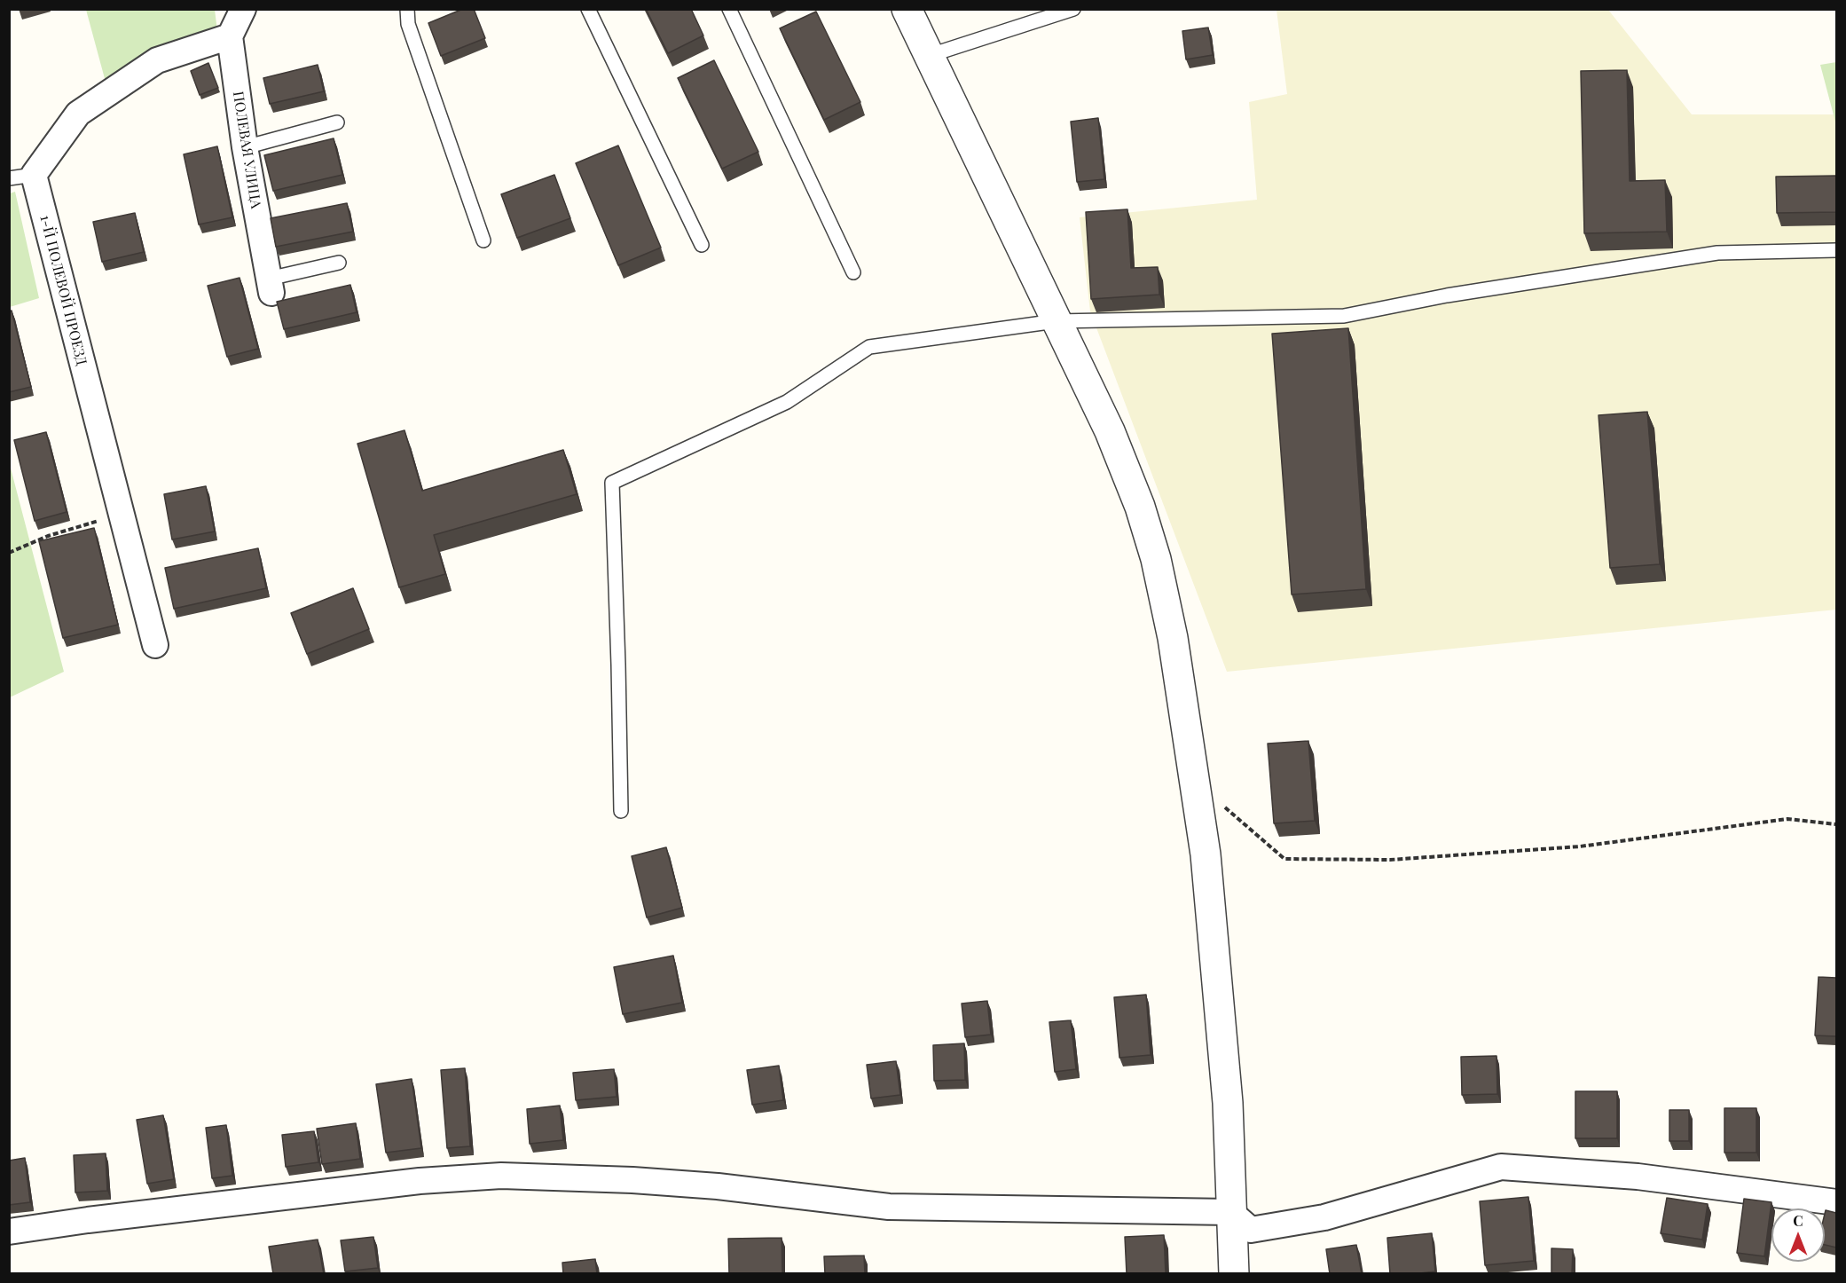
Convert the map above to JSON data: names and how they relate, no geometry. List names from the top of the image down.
{
  "streets": {
    "street": ["ПОЛЕВАЯ УЛИЦА", "1-Й ПОЛЕВОЙ ПРОЕЗД"]
  },
  "crossings": [
    ["ПОЛЕВАЯ УЛИЦА", "1-Й ПОЛЕВОЙ ПРОЕЗД"]
  ],
  "north": "top"
}
